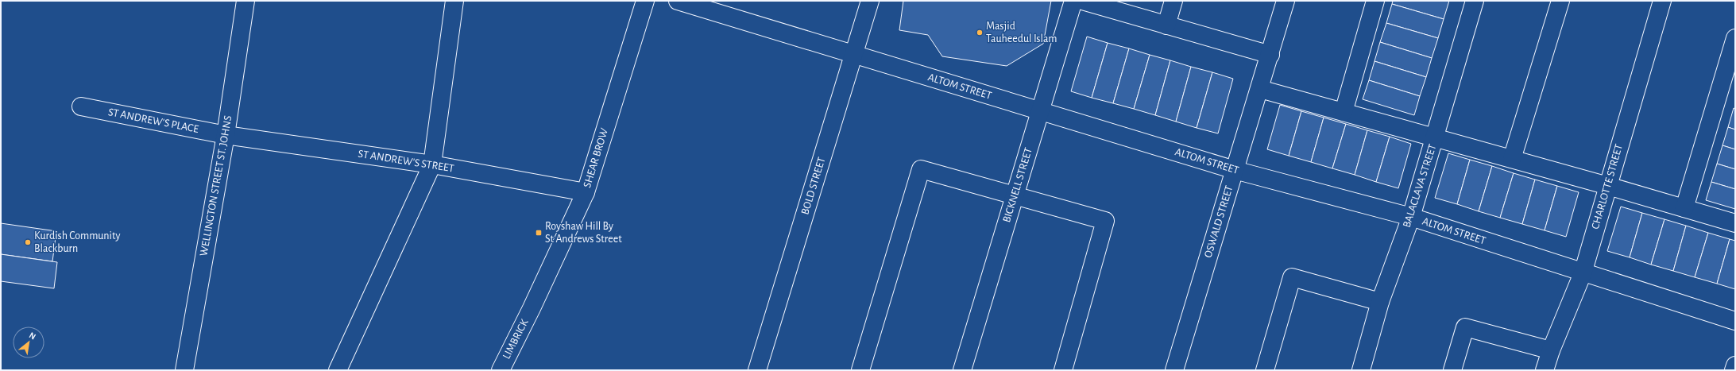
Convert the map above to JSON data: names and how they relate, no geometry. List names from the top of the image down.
{
  "streets": {
    "street": [
      "ALTOM STREET",
      "ST ANDREW'S PLACE",
      "SHEAR BROW",
      "ST ANDREW'S STREET",
      "BICKNELL STREET",
      "WELLINGTON STREET ST. JOHNS",
      "BOLD STREET",
      "BALACLAVA STREET",
      "CHARLOTTE STREET",
      "OSWALD STREET",
      "LIMBRICK"
    ]
  },
  "crossings": [
    ["ALTOM STREET", "BICKNELL STREET"],
    ["ALTOM STREET", "BOLD STREET"],
    ["ALTOM STREET", "BALACLAVA STREET"],
    ["ALTOM STREET", "CHARLOTTE STREET"],
    ["ALTOM STREET", "OSWALD STREET"],
    ["ST ANDREW'S PLACE", "ST ANDREW'S STREET"],
    ["ST ANDREW'S PLACE", "WELLINGTON STREET ST. JOHNS"],
    ["SHEAR BROW", "ST ANDREW'S STREET"],
    ["SHEAR BROW", "LIMBRICK"],
    ["ST ANDREW'S STREET", "WELLINGTON STREET ST. JOHNS"]
  ],
  "places": {
    "other": ["Masjid Tauheedul Islam", "Kurdish Community Blackburn"],
    "transit": ["Royshaw Hill By St Andrews Street"]
  },
  "north": "top right"
}
